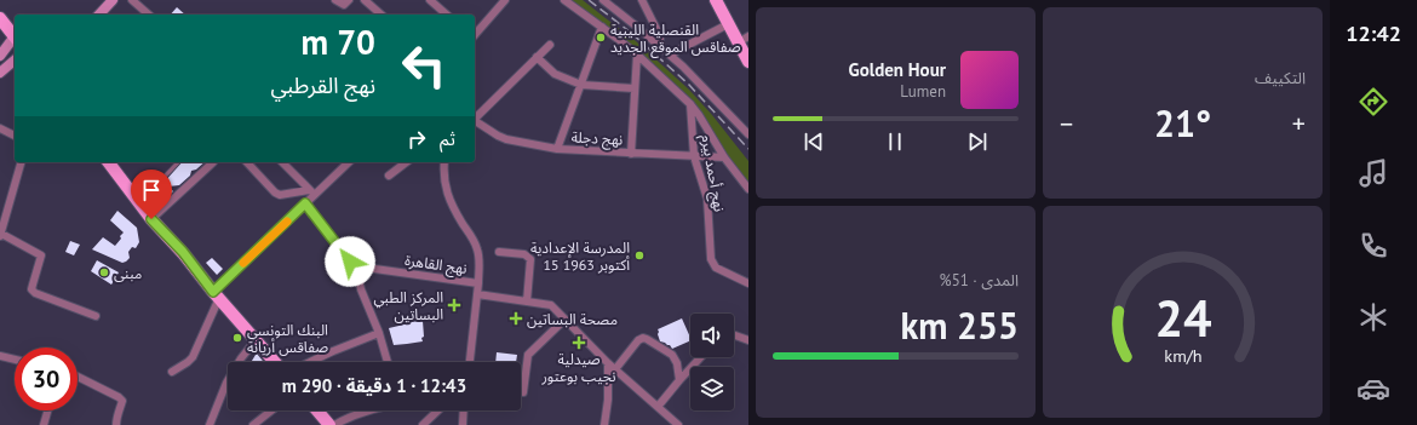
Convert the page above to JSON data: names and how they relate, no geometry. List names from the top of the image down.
{
  "streets": {
    "street": ["نهج دجلة", "نهج أحمد بيرم", "نهج القاهرة"]
  },
  "crossings": [
    ["نهج دجلة", "نهج أحمد بيرم"]
  ],
  "places": {
    "other": [
      "القنصلية الليبية صفاقس الموقع الجديد",
      "المدرسة الإعدادية 15 أكتوبر 1963",
      "مبنى",
      "البنك التونسي صفاقس أريانة"
    ],
    "health": ["المركز الطبي البساتين", "مصحة البساتين", "صيدلية نجيب بوعتور"]
  },
  "page": {
    "tabs": "12:42",
    "tile": [
      "التكييف",
      ["المدى · 51%", "255 km"]
    ],
    "turn": ["70 m", "نهج القرطبي"],
    "song": ["Golden Hour", "Lumen"],
    "heat": ["−", "21°", "+"],
    "then": "ثم",
    "limit": "30",
    "trip": "12:43 · 1 دقيقة · 290 m",
    "gauge": ["24", "km/h"]
  }
}
